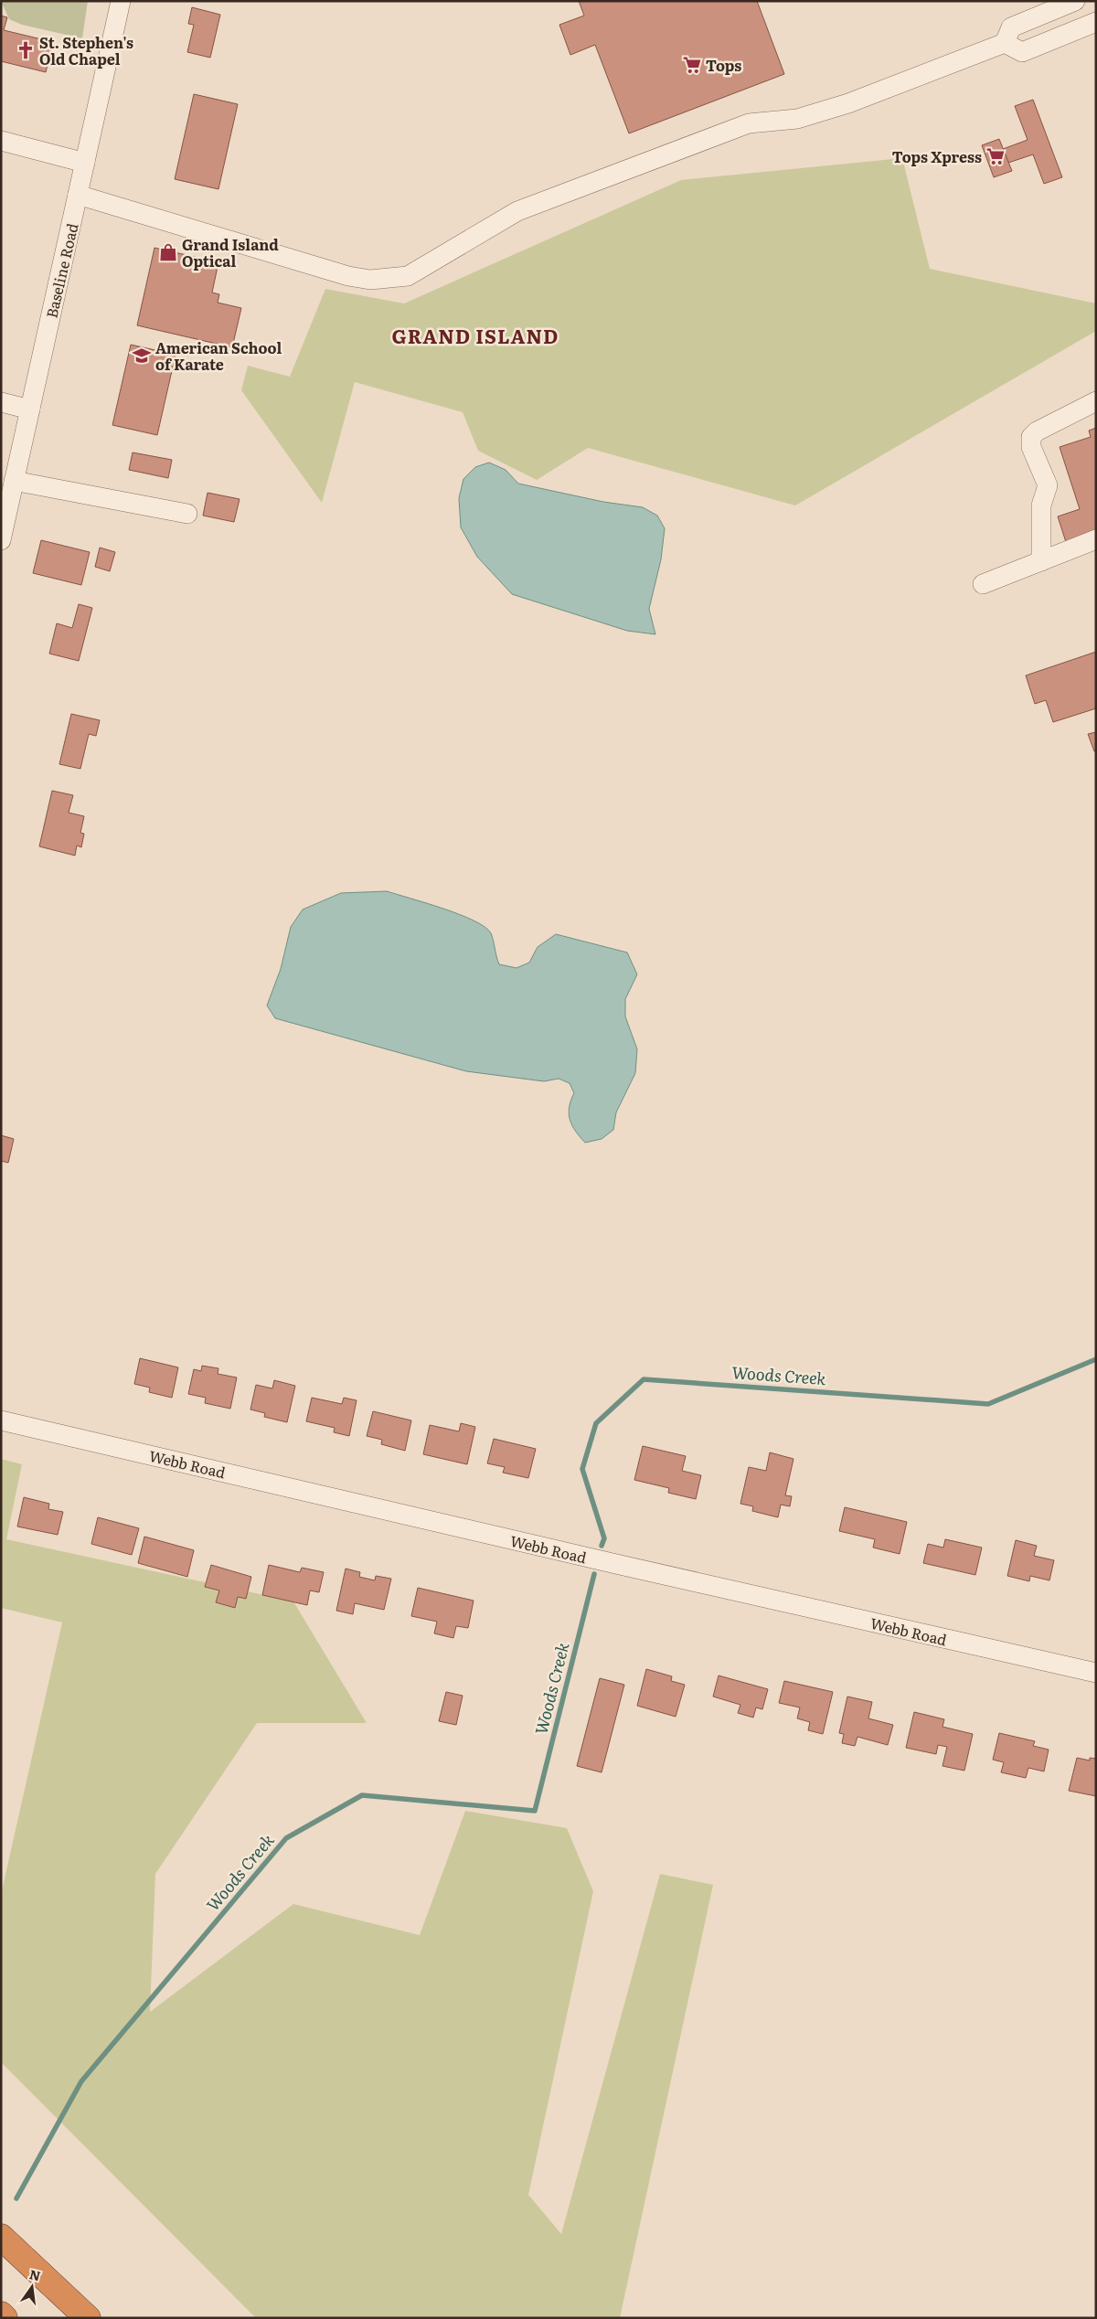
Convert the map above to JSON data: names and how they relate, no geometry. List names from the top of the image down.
{
  "streets": {
    "street": ["Baseline Road", "Webb Road"]
  },
  "districts": ["GRAND ISLAND"],
  "water": ["Woods Creek"],
  "places": {
    "church": ["St. Stephen's Old Chapel"],
    "supermarket": ["Tops", "Tops Xpress"],
    "shop": ["Grand Island Optical"],
    "school or university": ["American School of Karate"]
  },
  "north": "top"
}
